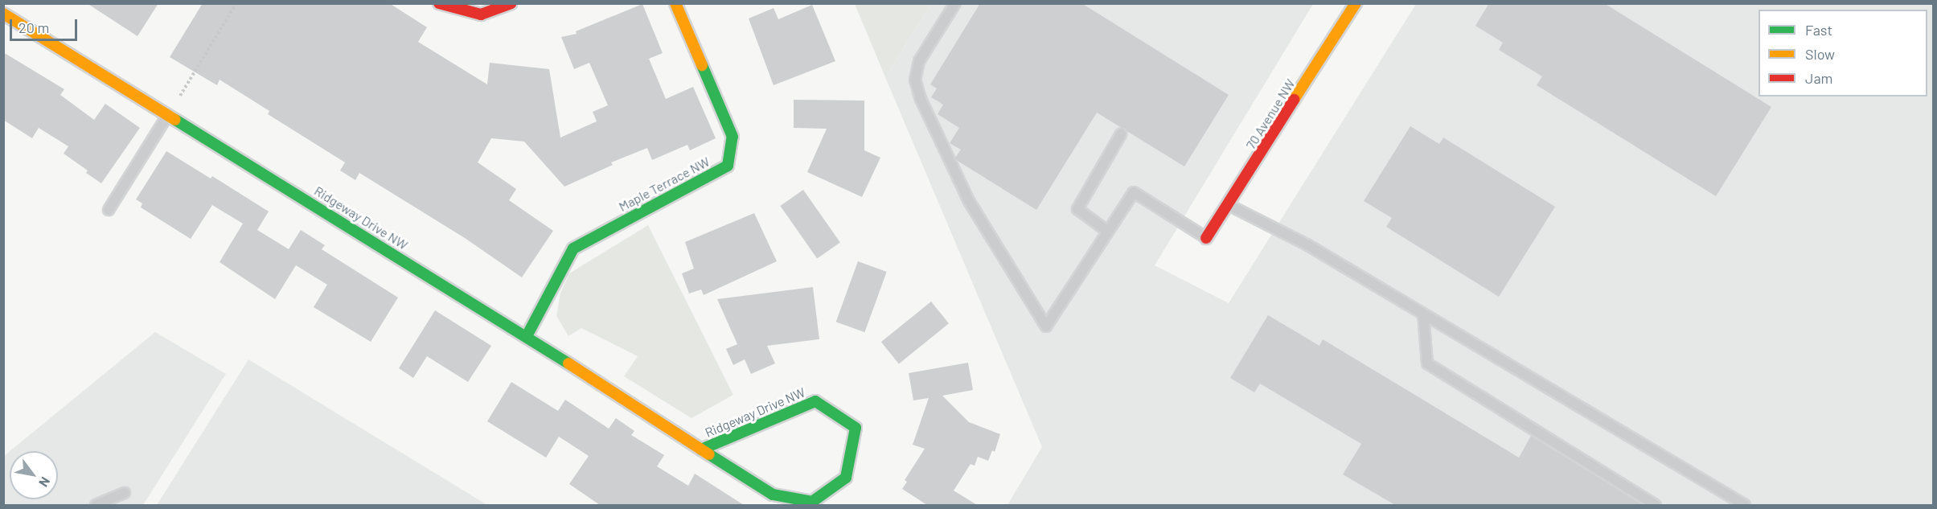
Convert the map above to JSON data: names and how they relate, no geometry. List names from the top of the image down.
{
  "streets": {
    "street": ["70 Avenue NW", "Maple Terrace NW", "Ridgeway Drive NW"]
  },
  "crossings": [
    ["Maple Terrace NW", "Ridgeway Drive NW"]
  ],
  "legend": ["Fast", "Slow", "Jam"],
  "scale_bar": "20 m",
  "north": "bottom right"
}
